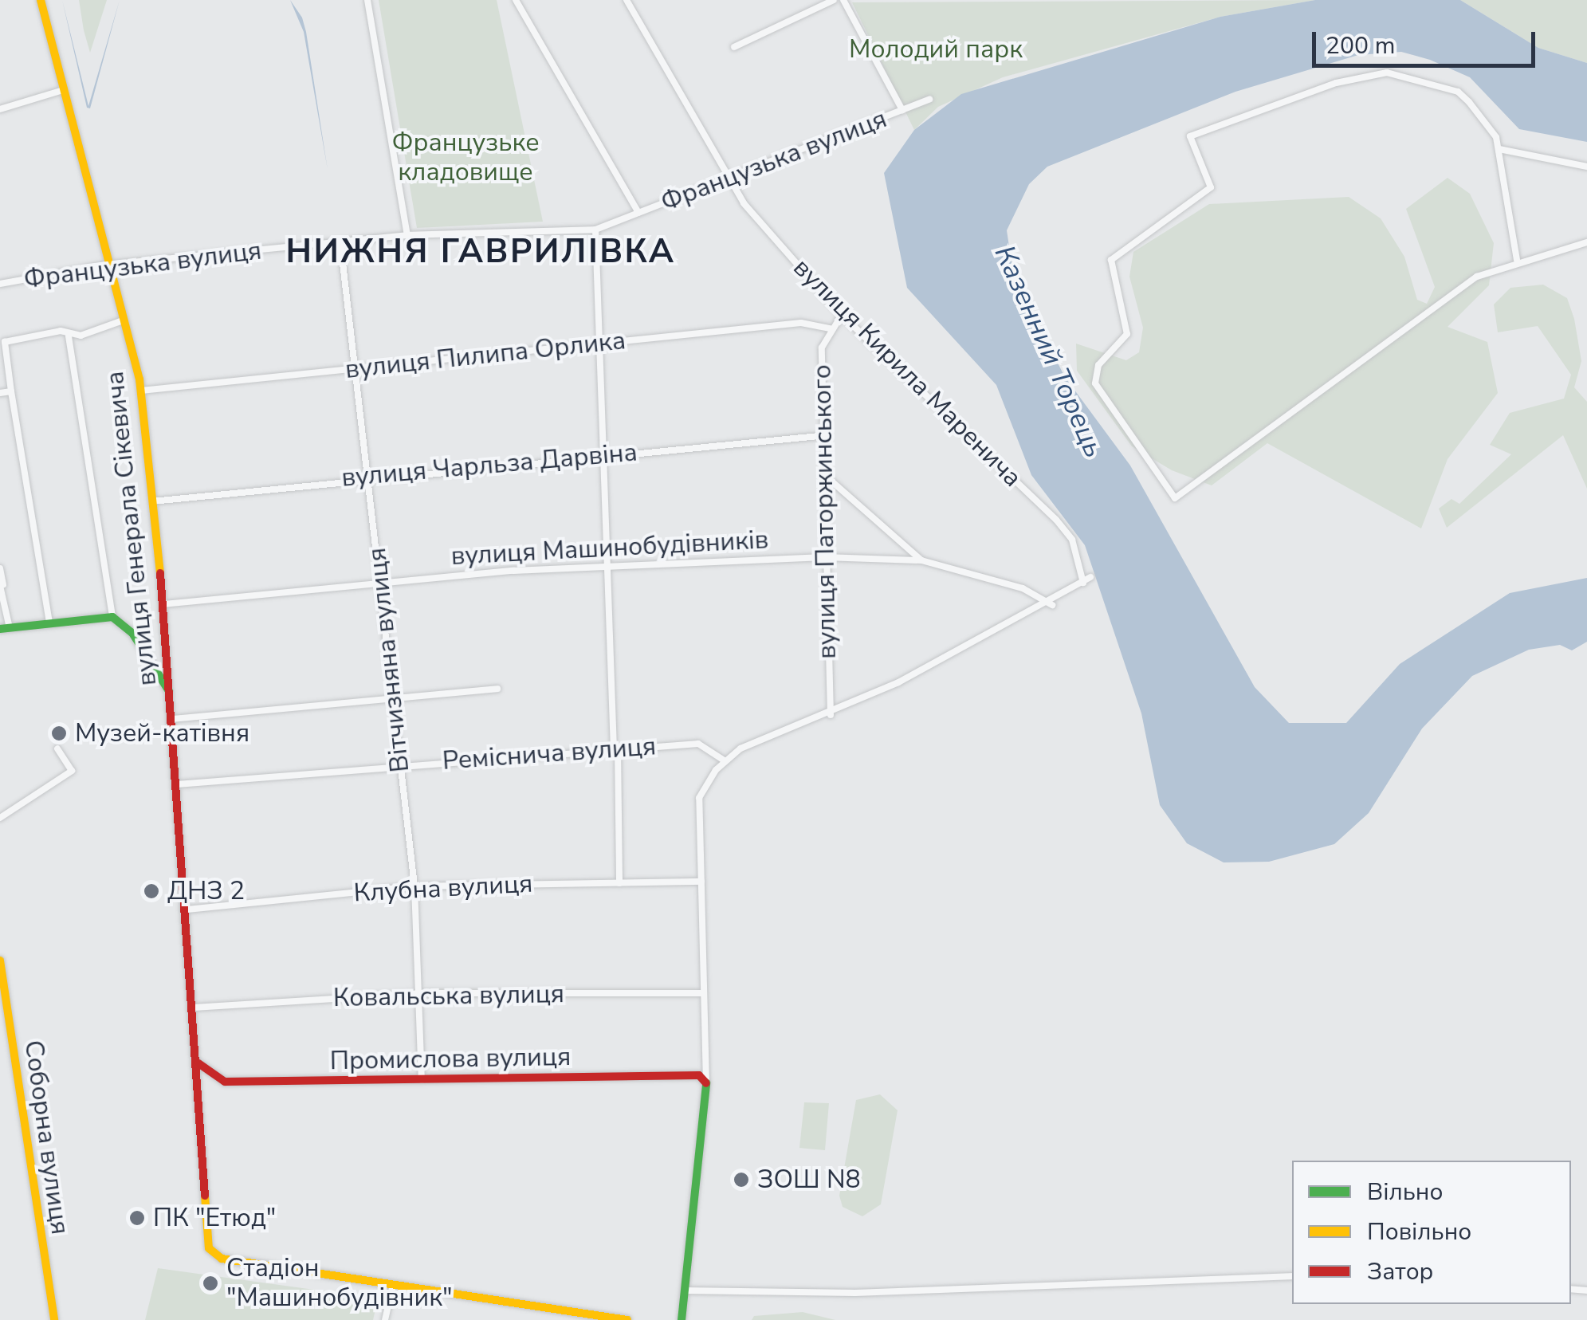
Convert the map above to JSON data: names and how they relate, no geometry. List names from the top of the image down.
{
  "streets": {
    "street": [
      "Французька вулиця",
      "вулиця Пилипа Орлика",
      "вулиця Кирила Маренича",
      "вулиця Чарльза Дарвіна",
      "вулиця Паторжинського",
      "вулиця Генерала Сікевича",
      "вулиця Машинобудівників",
      "Вітчизняна вулиця",
      "Реміснича вулиця",
      "Клубна вулиця",
      "Ковальська вулиця",
      "Промислова вулиця",
      "Соборна вулиця"
    ]
  },
  "crossings": [
    ["Французька вулиця", "вулиця Кирила Маренича"],
    ["Французька вулиця", "вулиця Генерала Сікевича"],
    ["Французька вулиця", "Вітчизняна вулиця"],
    ["вулиця Пилипа Орлика", "вулиця Паторжинського"],
    ["вулиця Пилипа Орлика", "вулиця Генерала Сікевича"],
    ["вулиця Пилипа Орлика", "Вітчизняна вулиця"],
    ["вулиця Кирила Маренича", "вулиця Паторжинського"],
    ["вулиця Чарльза Дарвіна", "вулиця Паторжинського"],
    ["вулиця Чарльза Дарвіна", "вулиця Генерала Сікевича"],
    ["вулиця Чарльза Дарвіна", "Вітчизняна вулиця"],
    ["вулиця Паторжинського", "вулиця Машинобудівників"],
    ["вулиця Генерала Сікевича", "вулиця Машинобудівників"],
    ["вулиця Генерала Сікевича", "Реміснича вулиця"],
    ["вулиця Генерала Сікевича", "Клубна вулиця"],
    ["вулиця Генерала Сікевича", "Ковальська вулиця"],
    ["вулиця Генерала Сікевича", "Промислова вулиця"],
    ["вулиця Машинобудівників", "Вітчизняна вулиця"],
    ["Вітчизняна вулиця", "Реміснича вулиця"],
    ["Вітчизняна вулиця", "Клубна вулиця"],
    ["Вітчизняна вулиця", "Ковальська вулиця"],
    ["Вітчизняна вулиця", "Промислова вулиця"]
  ],
  "districts": ["НИЖНЯ ГАВРИЛІВКА"],
  "water": ["Казенний Торець"],
  "parks": ["Молодий парк", "Французьке кладовище"],
  "places": [
    "Музей-катівня",
    "ДНЗ 2",
    "ЗОШ N8",
    "ПК \"Етюд\"",
    "Стадіон \"Машинобудівник\""
  ],
  "legend": ["Вільно", "Повільно", "Затор"],
  "scale_bar": "200 m"
}
